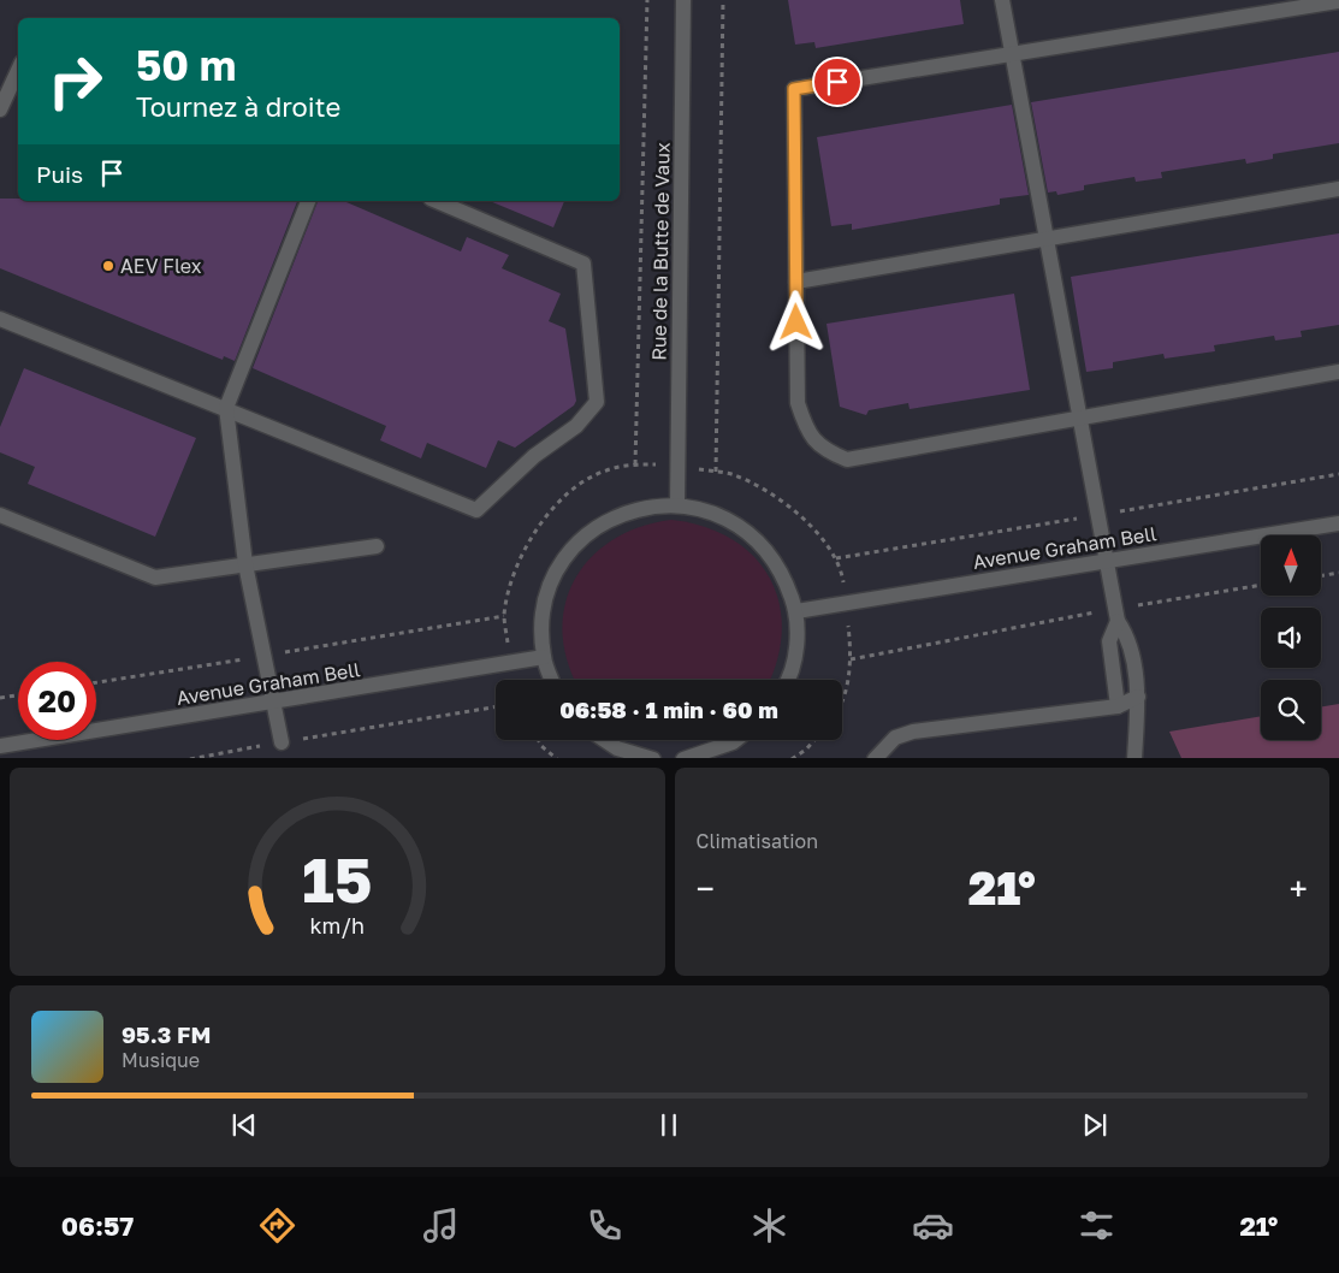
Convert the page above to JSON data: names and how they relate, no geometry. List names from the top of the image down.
{
  "streets": {
    "street": ["Rue de la Butte de Vaux", "Avenue Graham Bell"]
  },
  "places": ["AEV Flex"],
  "north": "top",
  "page": {
    "turn": ["50 m", "Tournez à droite"],
    "then": "Puis",
    "limit": "20",
    "trip": "06:58 · 1 min · 60 m",
    "tile": "Climatisation",
    "heat": ["−", "21°", "+"],
    "song": ["95.3 FM", "Musique"],
    "tabs": ["06:57", "21°"],
    "gauge": ["15", "km/h"]
  }
}
